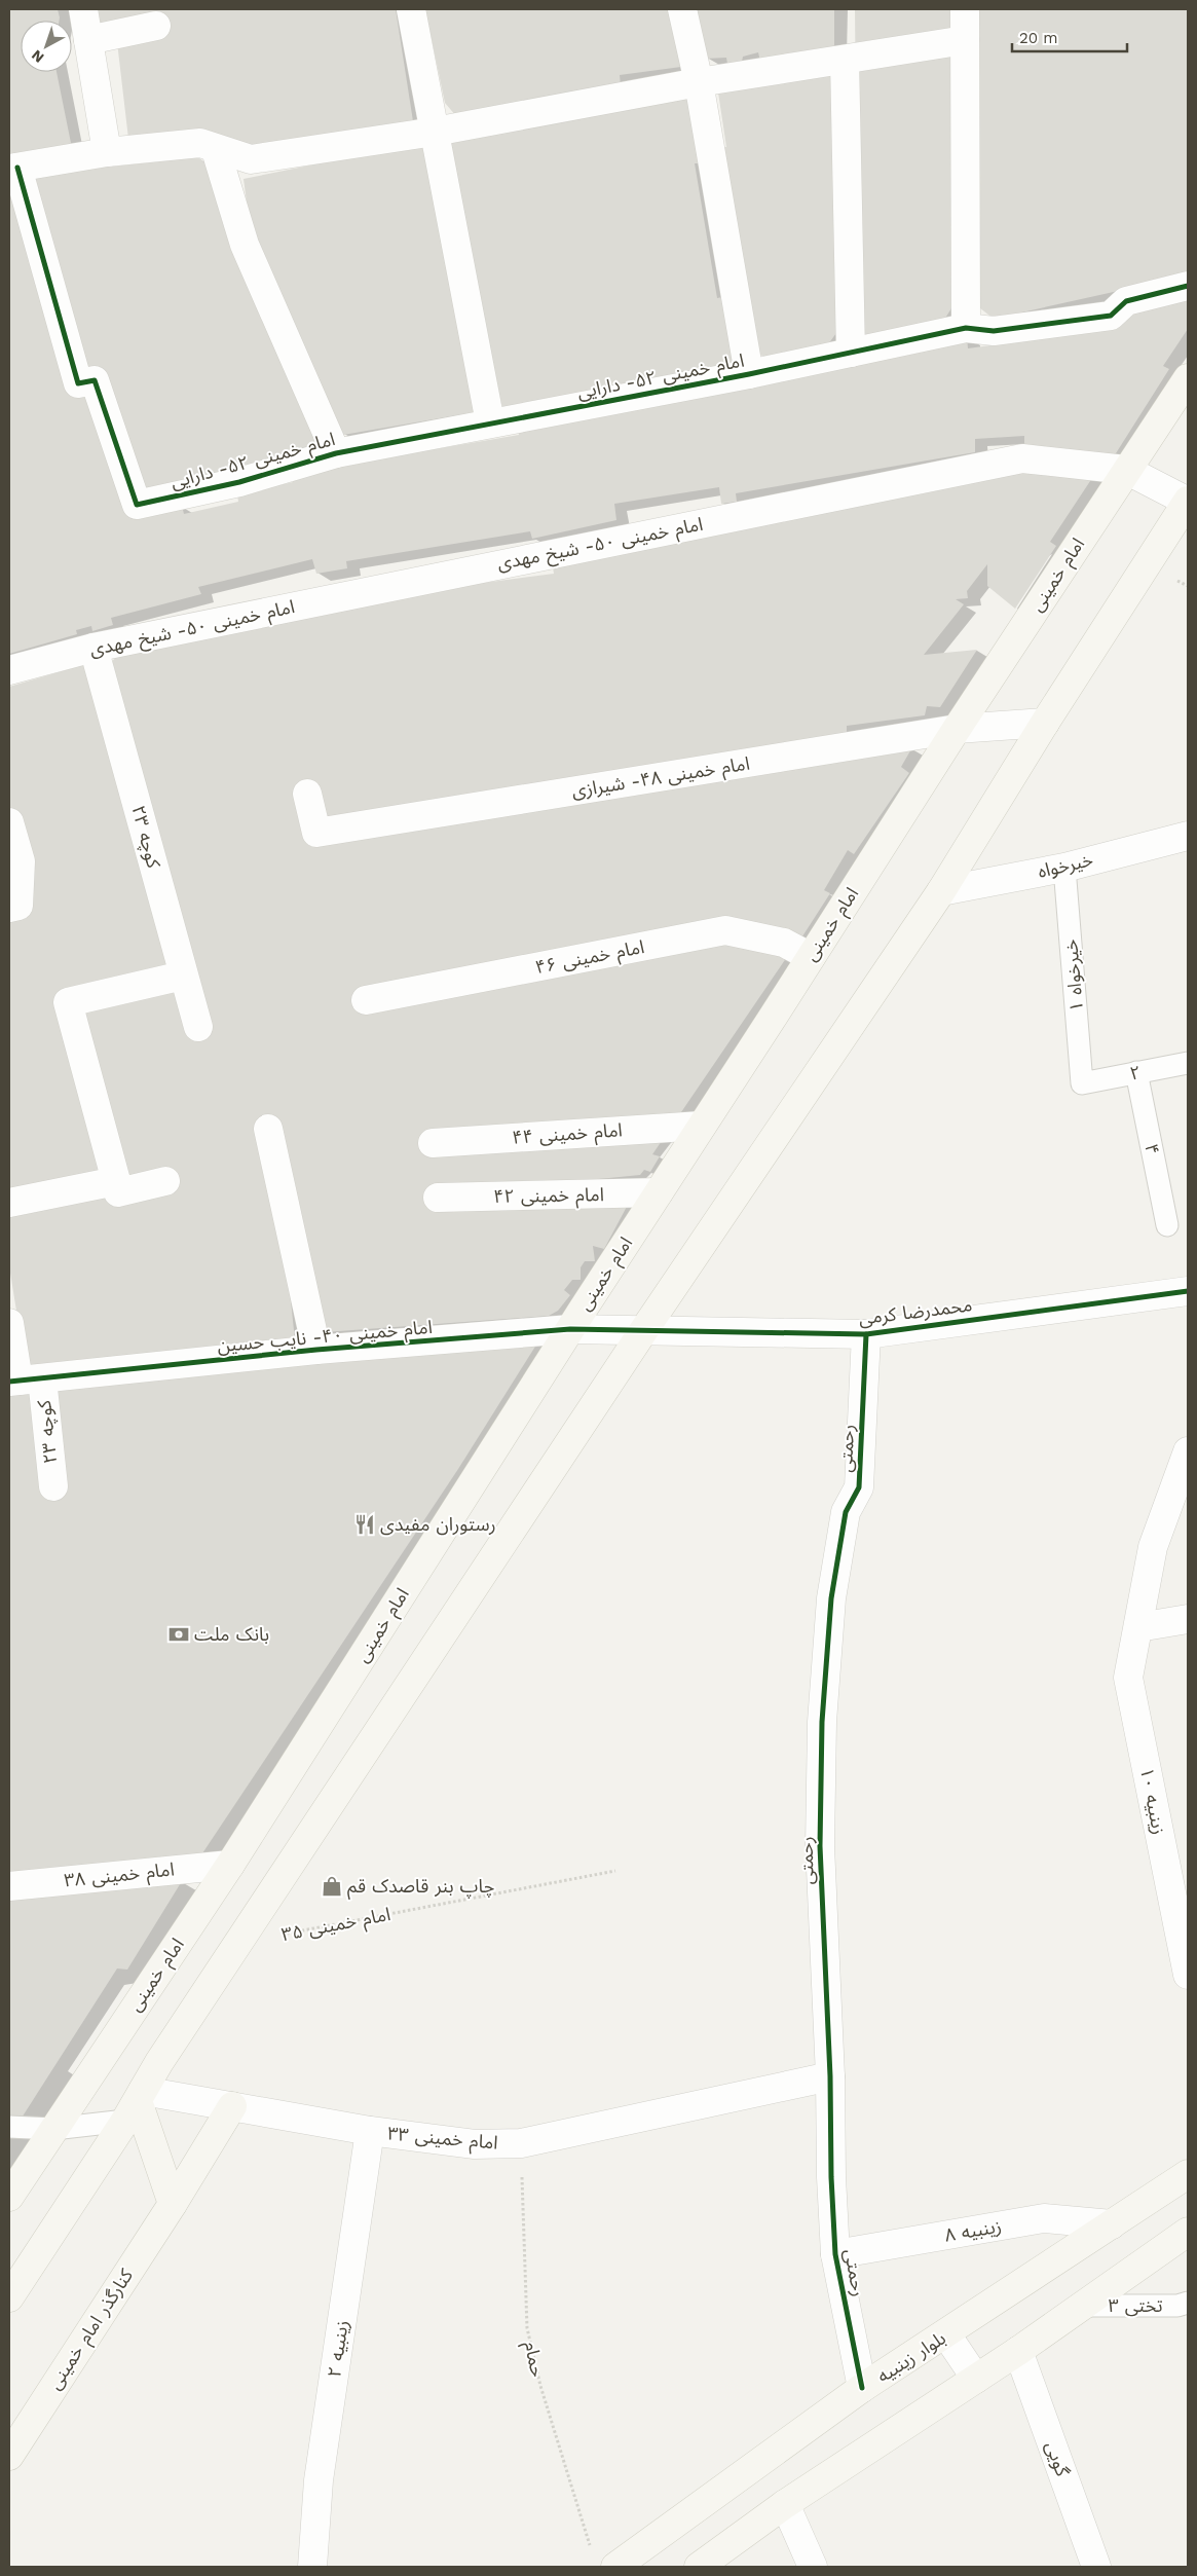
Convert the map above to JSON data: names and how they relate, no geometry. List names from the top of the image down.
{
  "streets": {
    "main road": ["امام خمینی", "کنارگذر امام خمینی", "بلوار زینبیه"],
    "street": [
      "امام خمینی ۵۲- دارایی",
      "امام خمینی ۵۰- شیخ مهدی",
      "امام خمینی ۴۸- شیرازی",
      "کوچه ۲۳",
      "خیرخواه",
      "امام خمینی ۴۶",
      "امام خمینی ۴۴",
      "امام خمینی ۴۲",
      "محمدرضا کرمی",
      "امام خمینی ۴۰- نایب حسین",
      "رحمتی",
      "زینبیه ۱۰",
      "امام خمینی ۳۸",
      "امام خمینی ۳۳",
      "زینبیه ۸",
      "زینبیه ۲",
      "گویی"
    ],
    "lane": [
      "خیرخواه ۱",
      "۲",
      "۴",
      "تختی ۳"
    ],
    "path": ["امام خمینی ۳۵", "حمام"]
  },
  "crossings": [
    ["امام خمینی ۵۰- شیخ مهدی", "امام خمینی"],
    ["امام خمینی ۵۰- شیخ مهدی", "کوچه ۲۳"],
    ["امام خمینی", "امام خمینی ۴۸- شیرازی"],
    ["امام خمینی", "امام خمینی ۴۶"],
    ["امام خمینی", "امام خمینی ۴۴"],
    ["امام خمینی", "امام خمینی ۴۲"],
    ["امام خمینی", "امام خمینی ۴۰- نایب حسین"],
    ["امام خمینی", "امام خمینی ۳۸"],
    ["کوچه ۲۳", "امام خمینی ۴۰- نایب حسین"],
    ["خیرخواه", "خیرخواه ۱"],
    ["خیرخواه ۱", "۲"],
    ["۲", "۴"],
    ["محمدرضا کرمی", "امام خمینی ۴۰- نایب حسین"],
    ["محمدرضا کرمی", "رحمتی"],
    ["رحمتی", "امام خمینی ۳۳"],
    ["رحمتی", "زینبیه ۸"],
    ["رحمتی", "بلوار زینبیه"],
    ["امام خمینی ۳۳", "کنارگذر امام خمینی"],
    ["امام خمینی ۳۳", "زینبیه ۲"],
    ["امام خمینی ۳۳", "حمام"],
    ["زینبیه ۸", "بلوار زینبیه"]
  ],
  "places": {
    "restaurant": ["رستوران مفیدی"],
    "bank": ["بانک ملت"],
    "shop": ["چاپ بنر قاصدک قم"]
  },
  "scale_bar": "20 m",
  "north": "bottom left"
}
